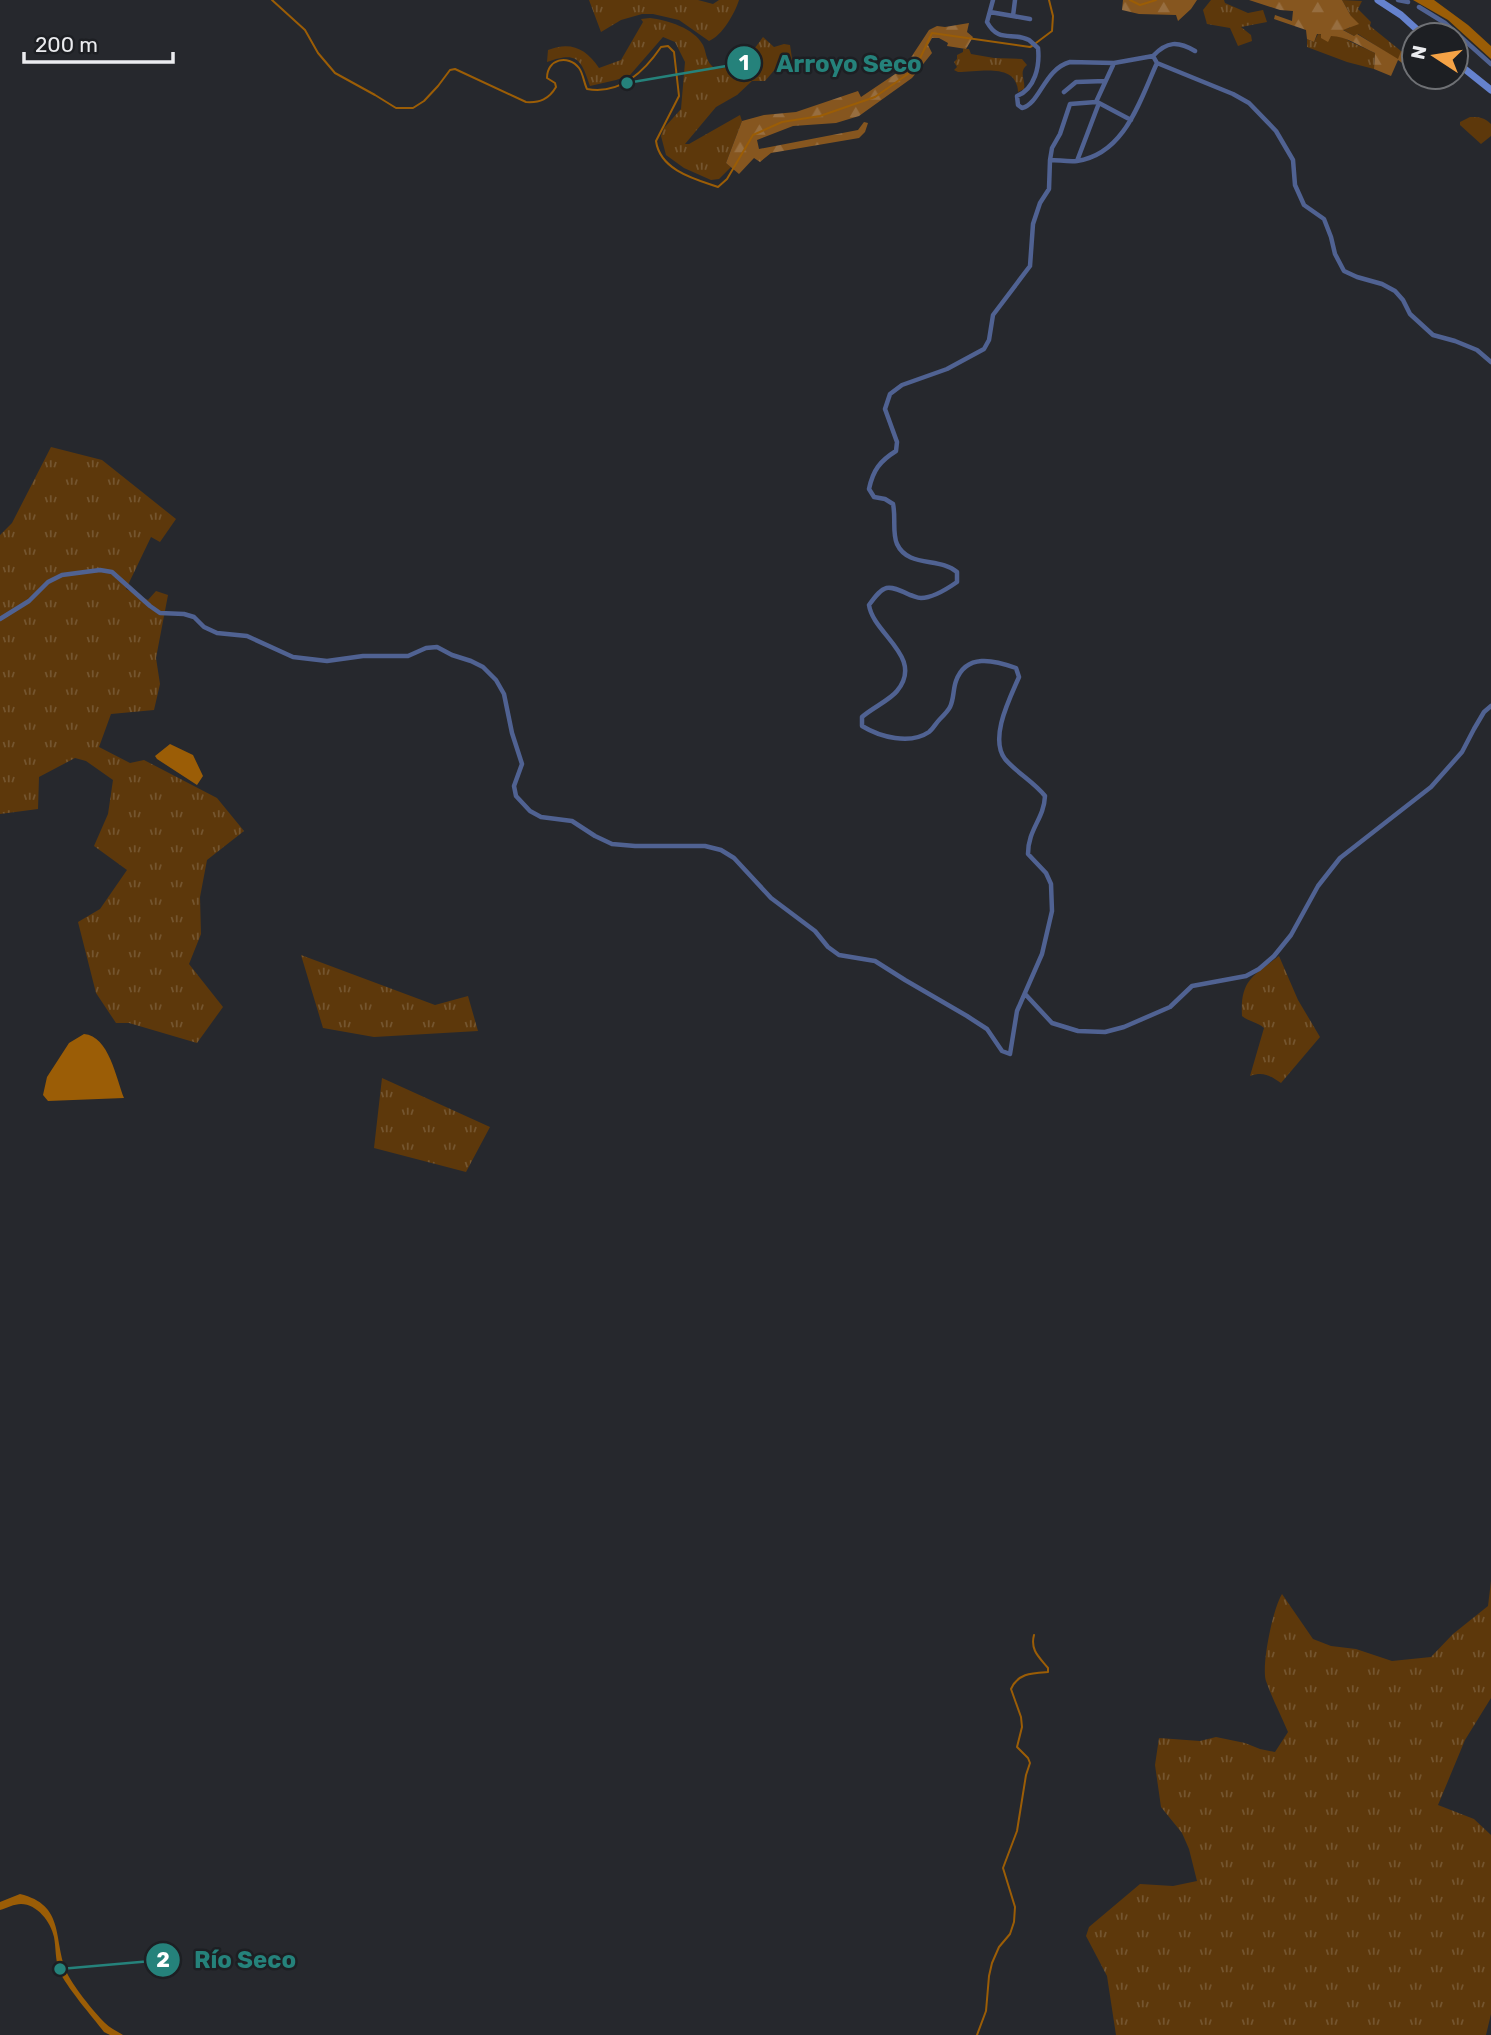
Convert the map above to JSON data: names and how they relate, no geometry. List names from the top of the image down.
{
  "places": ["Arroyo Seco", "Río Seco"],
  "scale_bar": "200 m",
  "north": "left"
}
